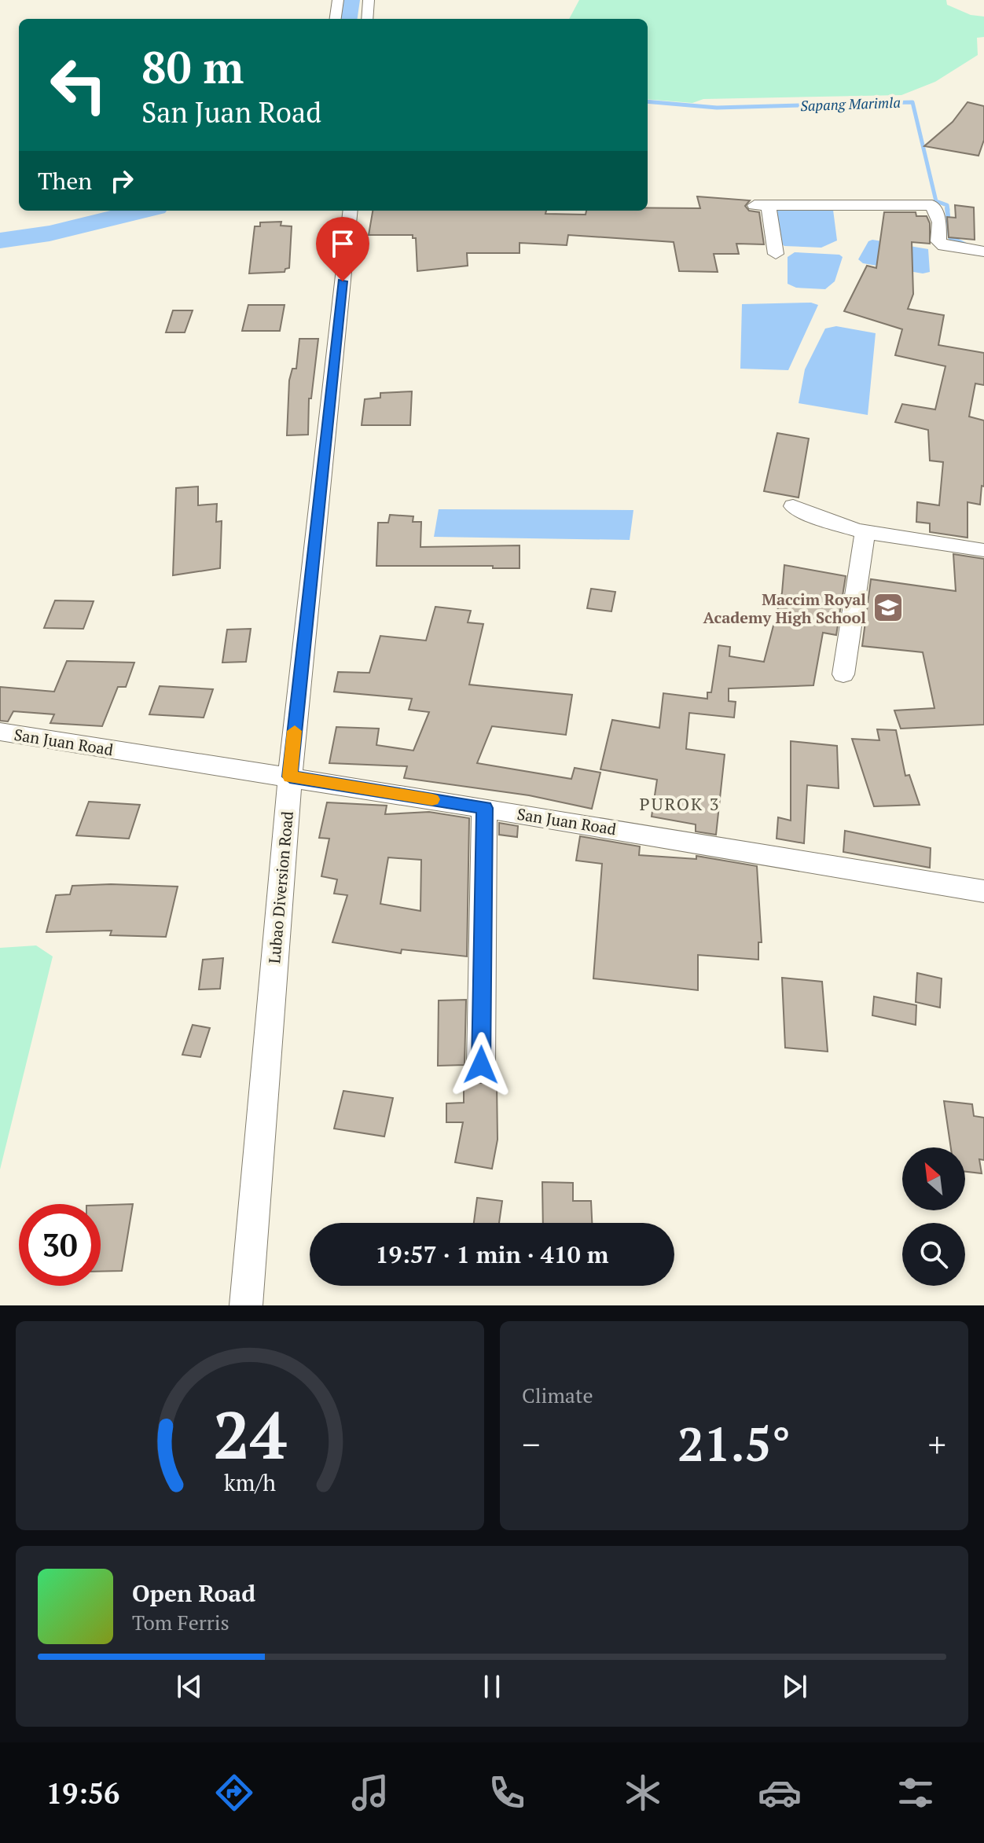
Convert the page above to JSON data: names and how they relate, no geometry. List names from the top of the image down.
{
  "streets": {
    "street": ["San Juan Road", "Lubao Diversion Road"]
  },
  "crossings": [
    ["San Juan Road", "Lubao Diversion Road"]
  ],
  "districts": ["PUROK 3"],
  "water": ["Sapang Marimla"],
  "places": {
    "school or university": ["Maccim Royal Academy High School"]
  },
  "north": "top left",
  "page": {
    "turn": ["80 m", "San Juan Road"],
    "then": "Then",
    "limit": "30",
    "trip": "19:57 · 1 min · 410 m",
    "tile": "Climate",
    "heat": ["−", "21.5°", "+"],
    "song": ["Open Road", "Tom Ferris"],
    "tabs": "19:56",
    "gauge": ["24", "km/h"]
  }
}
